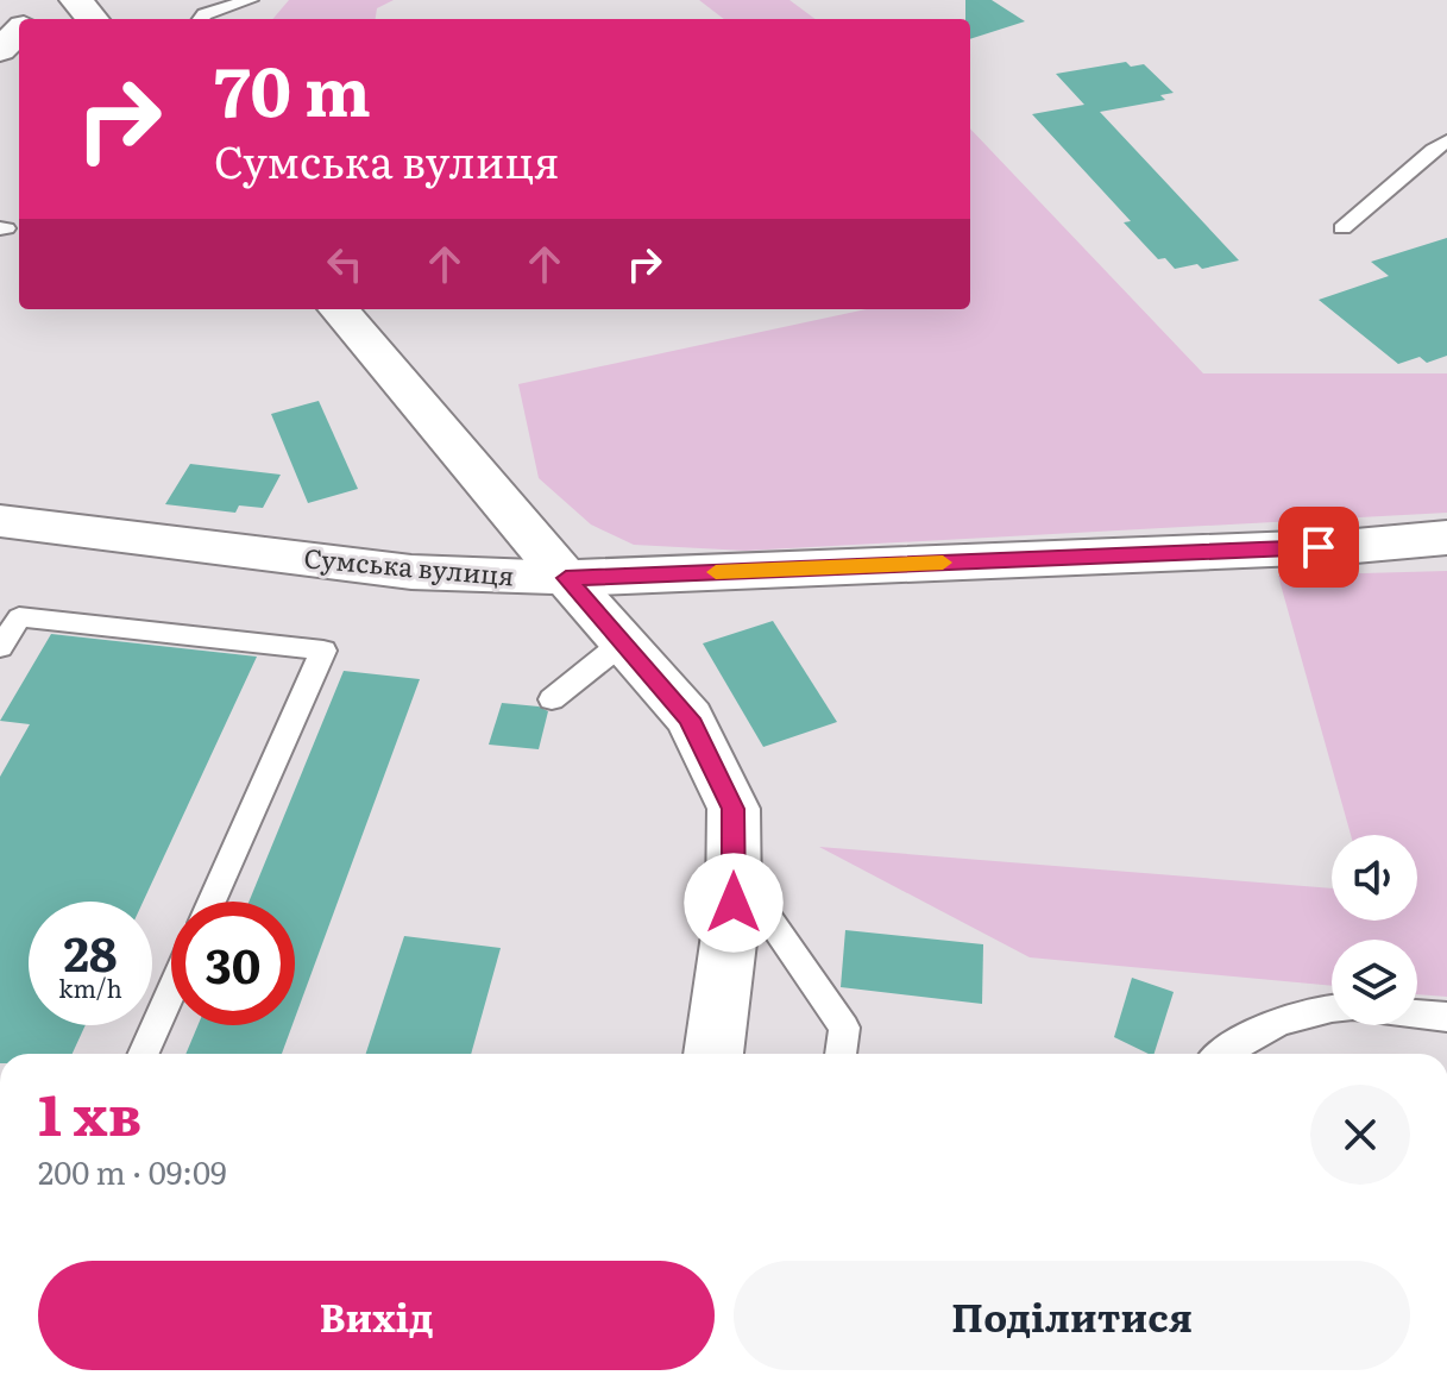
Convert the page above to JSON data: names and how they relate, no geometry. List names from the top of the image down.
{
  "streets": {
    "street": ["Сумська вулиця"]
  },
  "page": {
    "turn": ["70 m", "Сумська вулиця"],
    "speed": "28 km/h",
    "limit": "30",
    "heading": ["1 хв", "200 m · 09:09"],
    "buttons": ["Вихід", "Поділитися"]
  }
}
